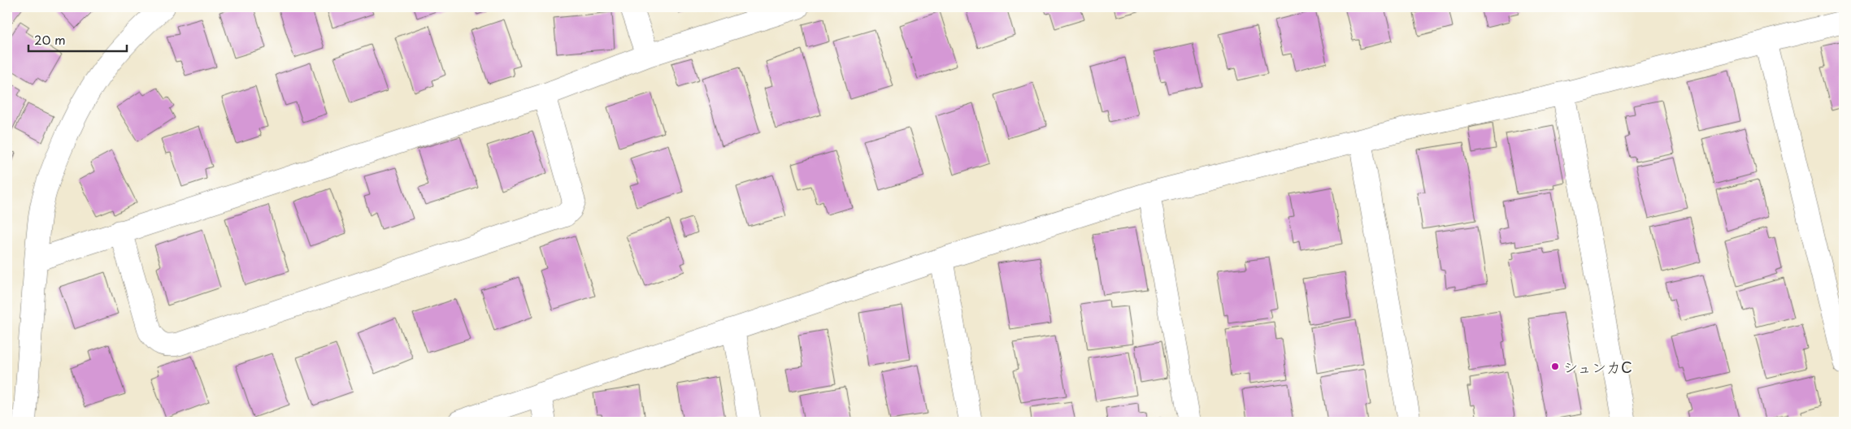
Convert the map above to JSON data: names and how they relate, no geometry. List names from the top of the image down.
{
  "places": ["シュンカC"],
  "scale_bar": "20 m"
}
